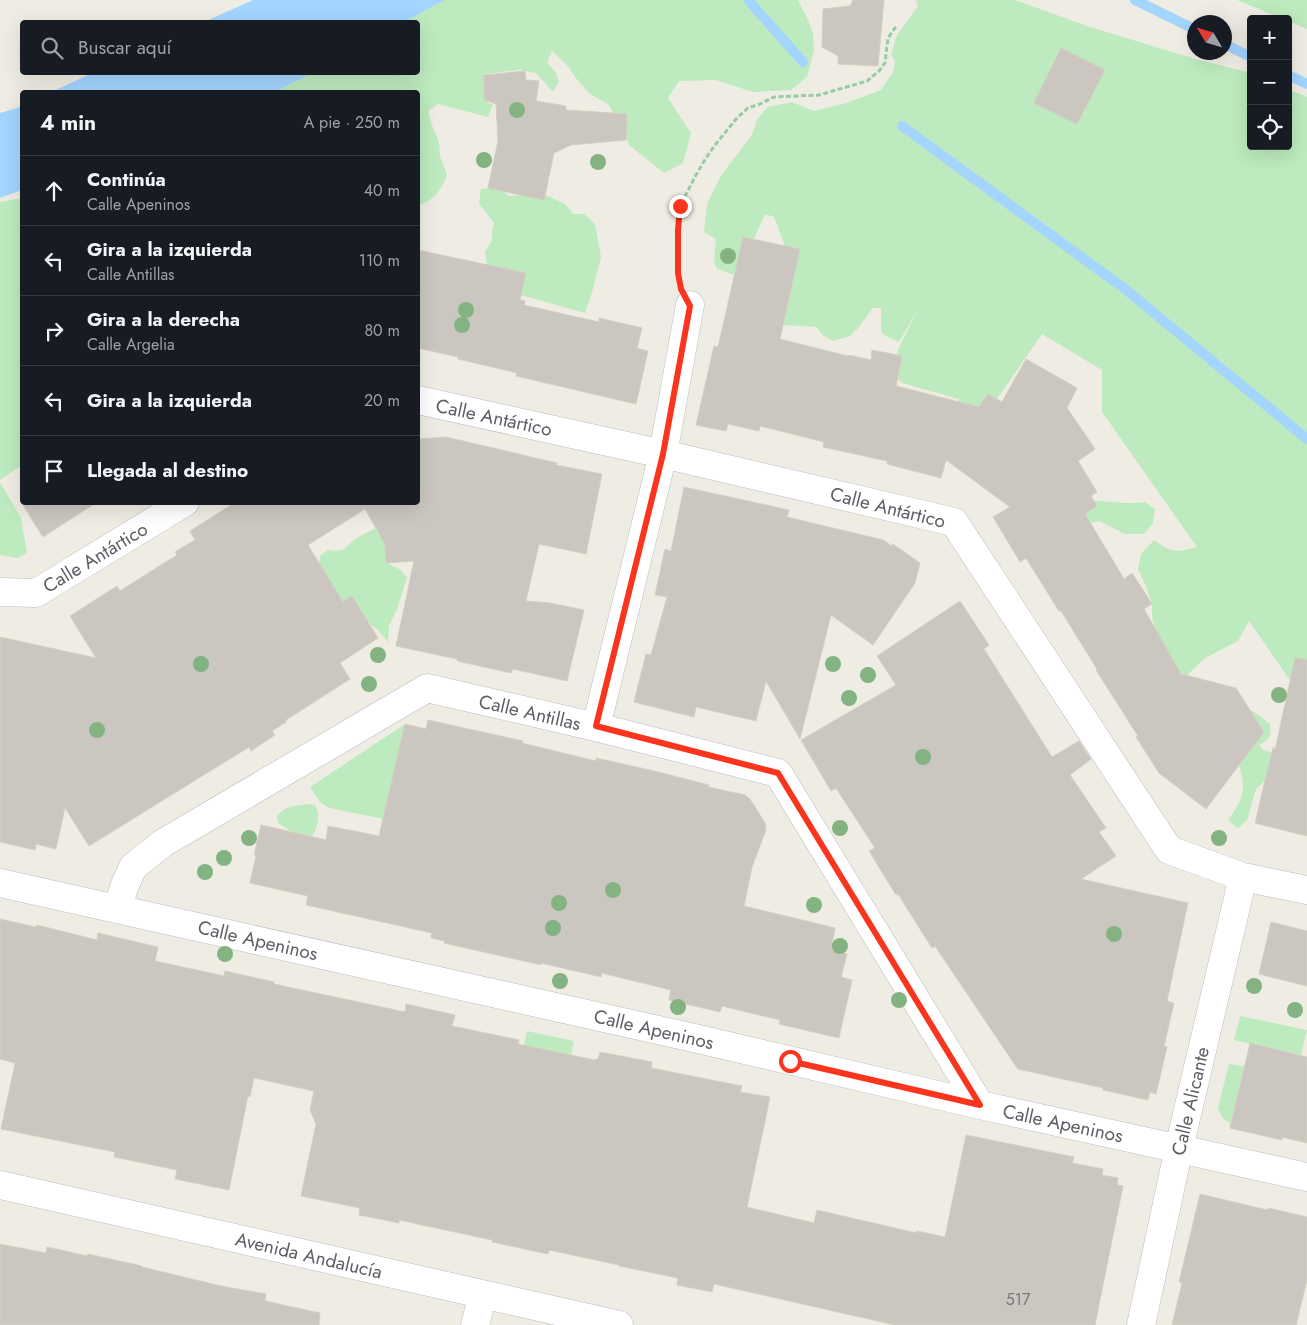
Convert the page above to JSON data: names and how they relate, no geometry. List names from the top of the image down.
{
  "streets": {
    "street": [
      "Calle Antártico",
      "Calle Antillas",
      "Calle Apeninos",
      "Calle Alicante",
      "Avenida Andalucía"
    ]
  },
  "crossings": [
    ["Calle Antártico", "Calle Alicante"],
    ["Calle Antillas", "Calle Apeninos"],
    ["Calle Apeninos", "Calle Alicante"]
  ],
  "house_numbers": ["517"],
  "north": "top left",
  "page": {
    "map_buttons": ["+", "−"],
    "search": "Buscar aquí",
    "heading": ["4 min", "A pie · 250 m"],
    "list": [
      ["Continúa", "Calle Apeninos", "40 m"],
      ["Gira a la izquierda", "Calle Antillas", "110 m"],
      ["Gira a la derecha", "Calle Argelia", "80 m"],
      ["Gira a la izquierda", "20 m"],
      "Llegada al destino"
    ]
  }
}
